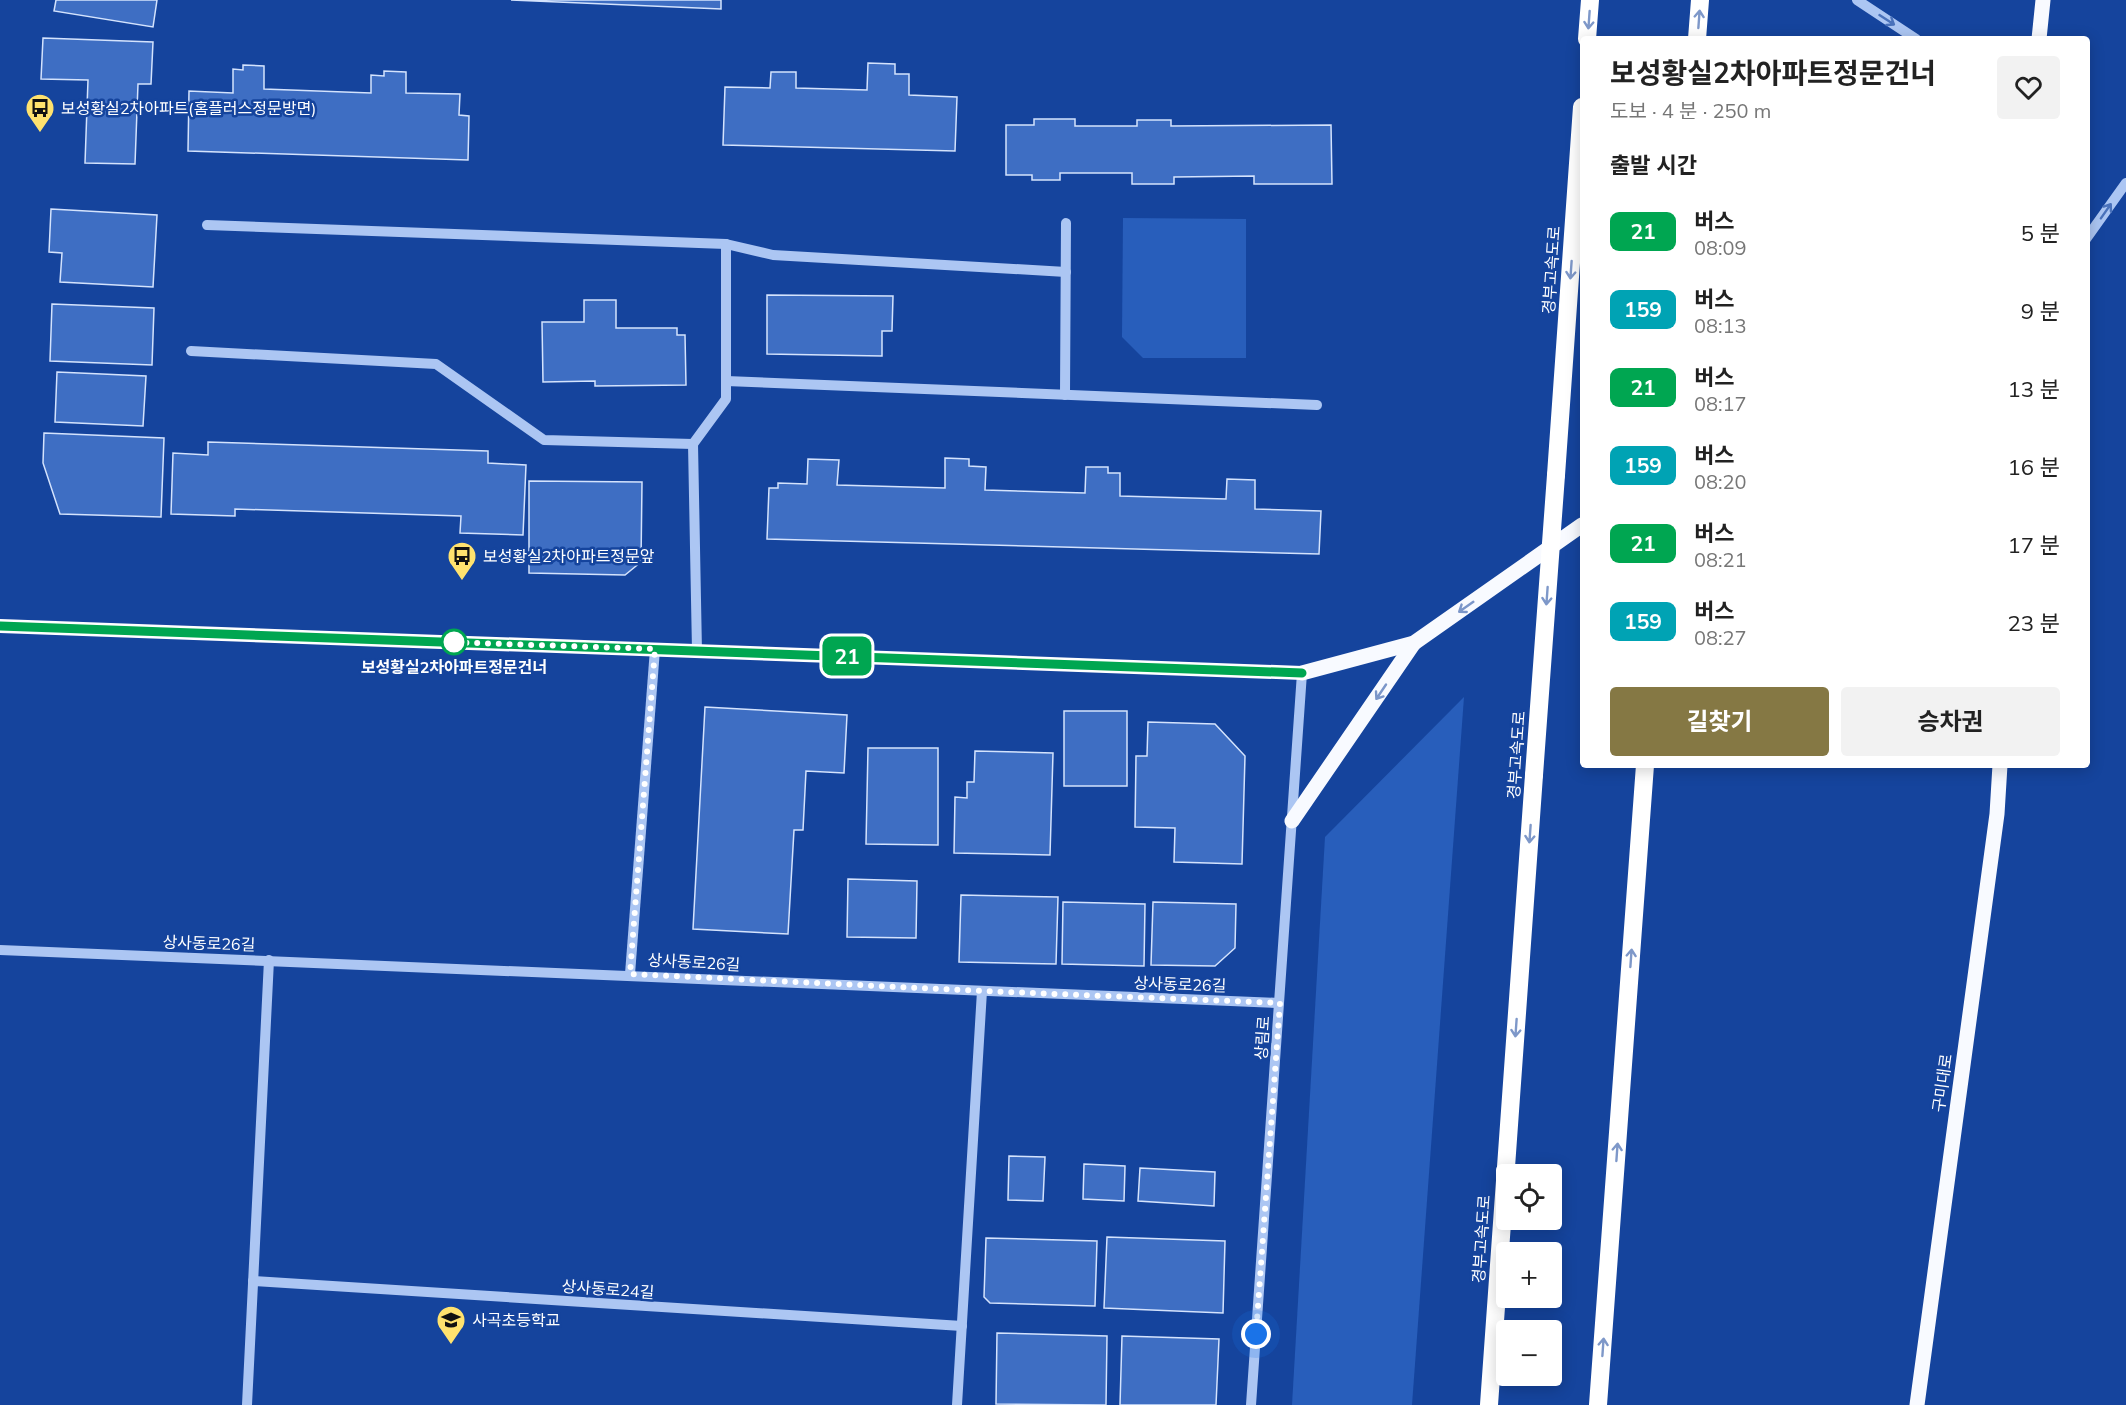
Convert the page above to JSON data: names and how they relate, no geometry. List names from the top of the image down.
{
  "streets": {
    "highway": ["경부고속도로"],
    "main road": ["구미대로"],
    "street": ["상사동로26길", "상림로", "상사동로24길"]
  },
  "crossings": [
    ["상사동로26길", "상림로"]
  ],
  "places": {
    "bus stop": ["보성황실2차아파트(홈플러스정문방면)", "보성황실2차아파트정문앞"],
    "other": ["보성황실2차아파트정문건너"],
    "school or university": ["사곡초등학교"]
  },
  "lines": ["bus line 21"],
  "page": {
    "on_map": "21",
    "heading": [
      ["보성황실2차아파트정문건너", "도보 · 4 분 · 250 m"],
      "출발 시간"
    ],
    "list": [
      {
        "mark": "21",
        "name": "버스",
        "note": "08:09",
        "value": "5 분"
      },
      {
        "mark": "159",
        "name": "버스",
        "note": "08:13",
        "value": "9 분"
      },
      {
        "mark": "21",
        "name": "버스",
        "note": "08:17",
        "value": "13 분"
      },
      {
        "mark": "159",
        "name": "버스",
        "note": "08:20",
        "value": "16 분"
      },
      {
        "mark": "21",
        "name": "버스",
        "note": "08:21",
        "value": "17 분"
      },
      {
        "mark": "159",
        "name": "버스",
        "note": "08:27",
        "value": "23 분"
      }
    ],
    "buttons": ["길찾기", "승차권"],
    "map_buttons": ["+", "−"]
  }
}
